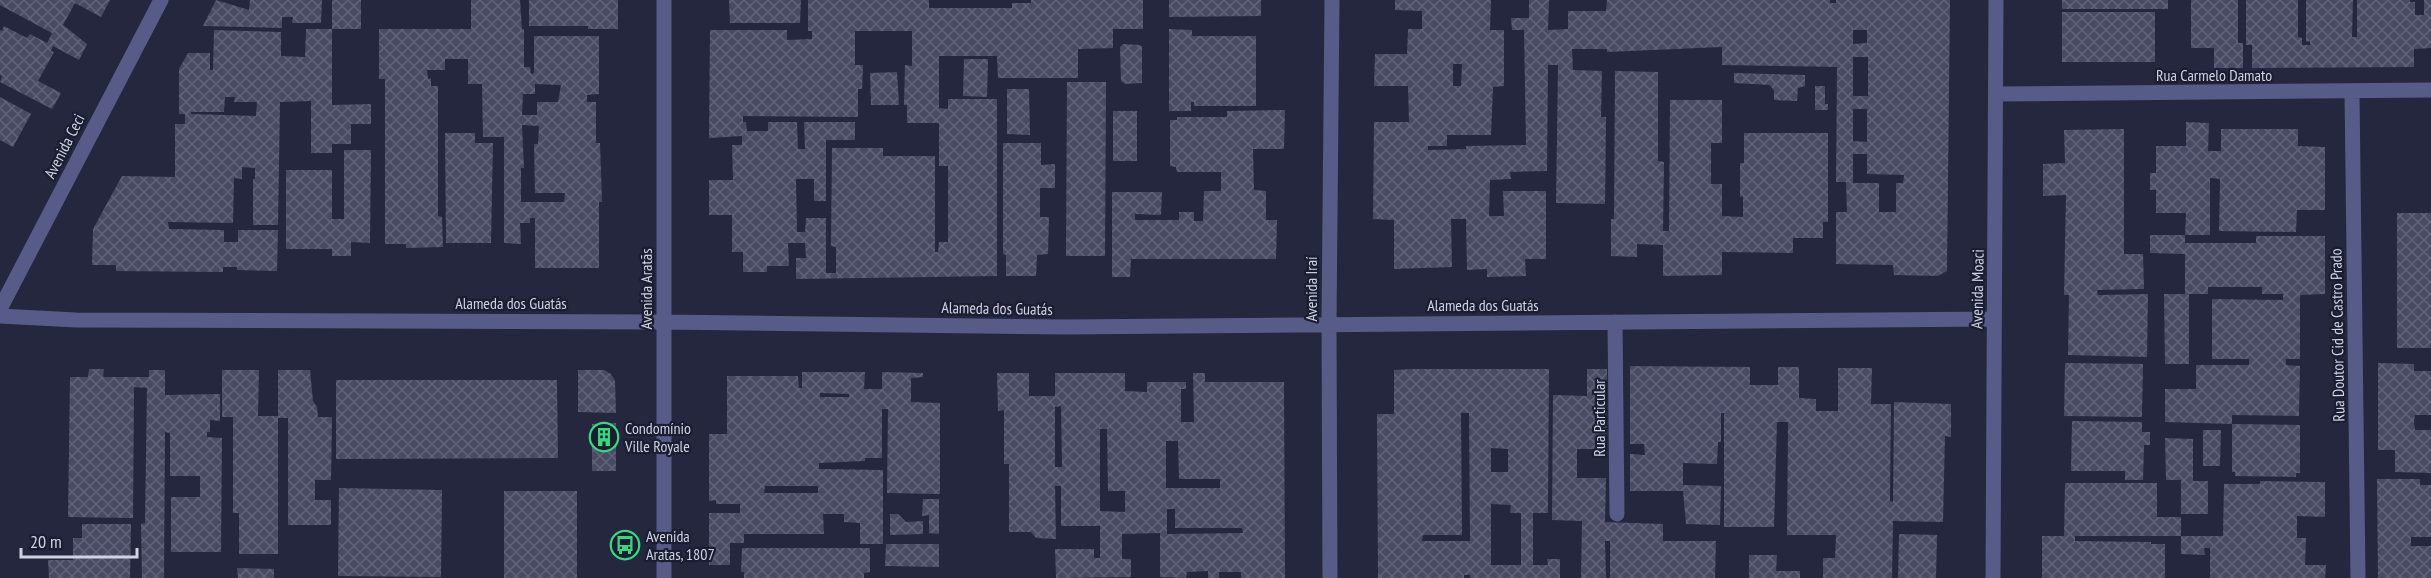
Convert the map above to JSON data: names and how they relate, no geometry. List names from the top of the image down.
{
  "streets": {
    "street": [
      "Rua Carmelo Damato",
      "Avenida Ceci",
      "Avenida Aratãs",
      "Avenida Iraí",
      "Avenida Moaci",
      "Alameda dos Guatás",
      "Rua Doutor Cid de Castro Prado",
      "Rua Particular"
    ]
  },
  "crossings": [
    ["Rua Carmelo Damato", "Avenida Moaci"],
    ["Rua Carmelo Damato", "Rua Doutor Cid de Castro Prado"],
    ["Avenida Aratãs", "Alameda dos Guatás"],
    ["Avenida Iraí", "Alameda dos Guatás"],
    ["Avenida Moaci", "Alameda dos Guatás"],
    ["Alameda dos Guatás", "Rua Particular"]
  ],
  "places": {
    "building": ["Condomínio Ville Royale"],
    "bus stop": ["Avenida Aratas, 1807"]
  },
  "scale_bar": "20 m"
}
